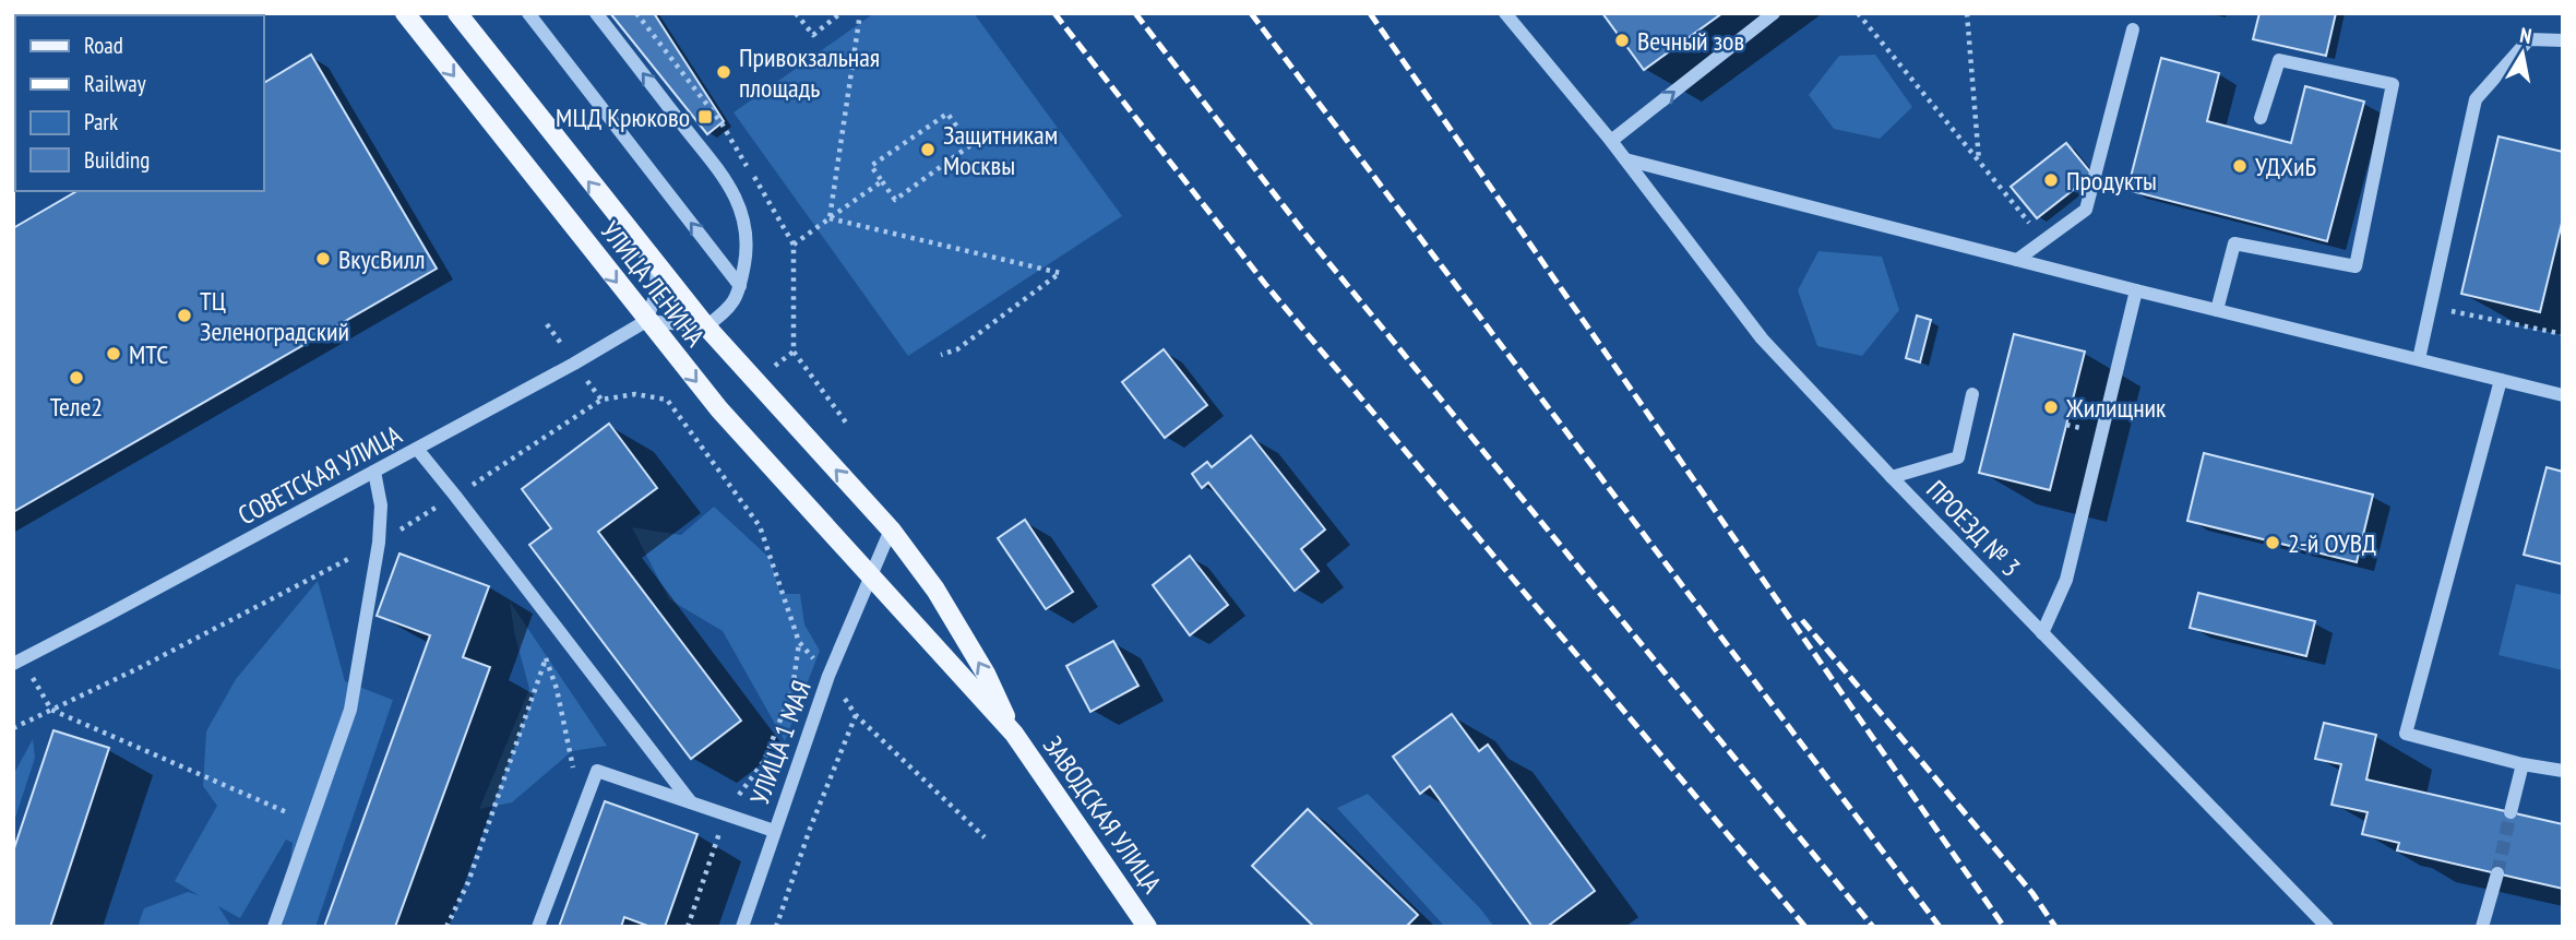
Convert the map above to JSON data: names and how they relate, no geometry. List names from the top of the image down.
{
  "streets": {
    "main road": ["УЛИЦА ЛЕНИНА", "ЗАВОДСКАЯ УЛИЦА"],
    "street": ["СОВЕТСКАЯ УЛИЦА", "ПРОЕЗД № 3", "УЛИЦА 1 МАЯ"]
  },
  "crossings": [
    ["УЛИЦА ЛЕНИНА", "СОВЕТСКАЯ УЛИЦА"],
    ["УЛИЦА ЛЕНИНА", "УЛИЦА 1 МАЯ"],
    ["УЛИЦА ЛЕНИНА", "ЗАВОДСКАЯ УЛИЦА"],
    ["УЛИЦА 1 МАЯ", "ЗАВОДСКАЯ УЛИЦА"]
  ],
  "places": {
    "other": [
      "Вечный зов",
      "Привокзальная площадь",
      "Защитникам Москвы",
      "УДХиБ",
      "Продукты",
      "ВкусВилл",
      "ТЦ Зеленоградский",
      "МТС",
      "Теле2",
      "Жилищник",
      "2-й ОУВД"
    ],
    "transit": ["МЦД Крюково"]
  },
  "legend": [
    "Road",
    "Railway",
    "Park",
    "Building"
  ],
  "north": "top"
}
